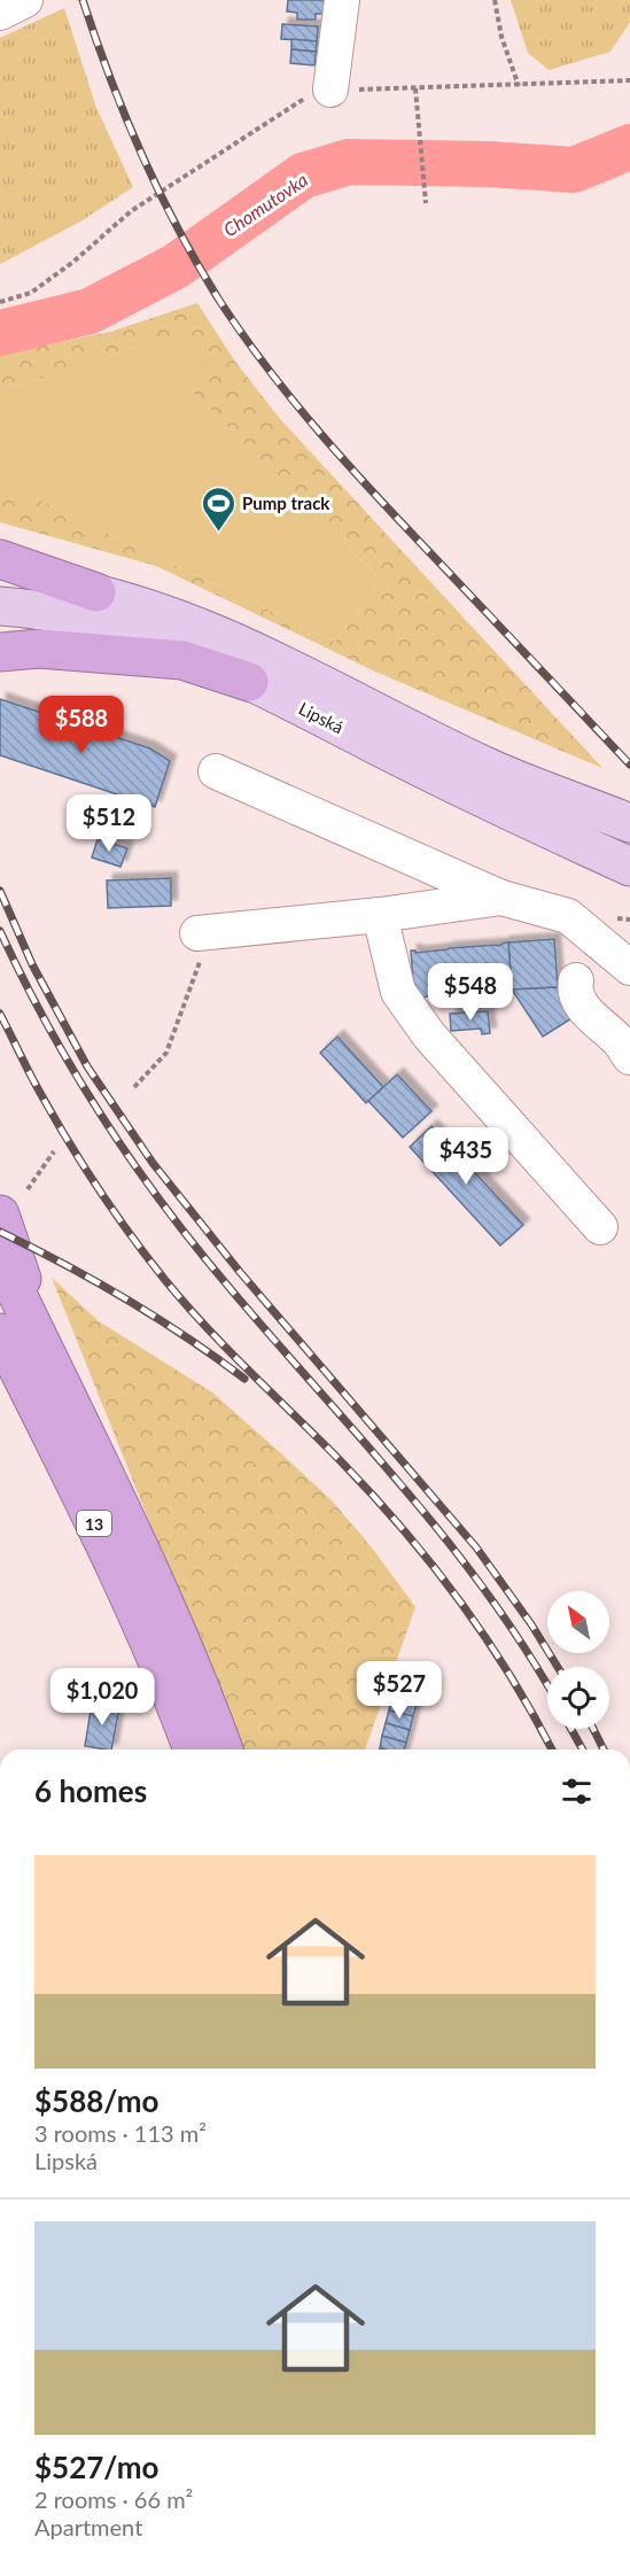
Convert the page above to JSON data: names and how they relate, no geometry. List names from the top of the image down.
{
  "streets": {
    "highway": ["13"],
    "main road": ["Lipská"]
  },
  "water": ["Chomutovka"],
  "places": {
    "sports": ["Pump track"]
  },
  "north": "top left",
  "page": {
    "price": [
      "$588",
      "$512",
      "$548",
      "$435",
      "$527",
      "$1,020"
    ],
    "heading": "6 homes",
    "list": [
      {
        "name": "$588/mo",
        "note": "3 rooms · 113 m² · Lipská"
      },
      {
        "name": "$527/mo",
        "note": "2 rooms · 66 m² · Apartment"
      }
    ]
  }
}
